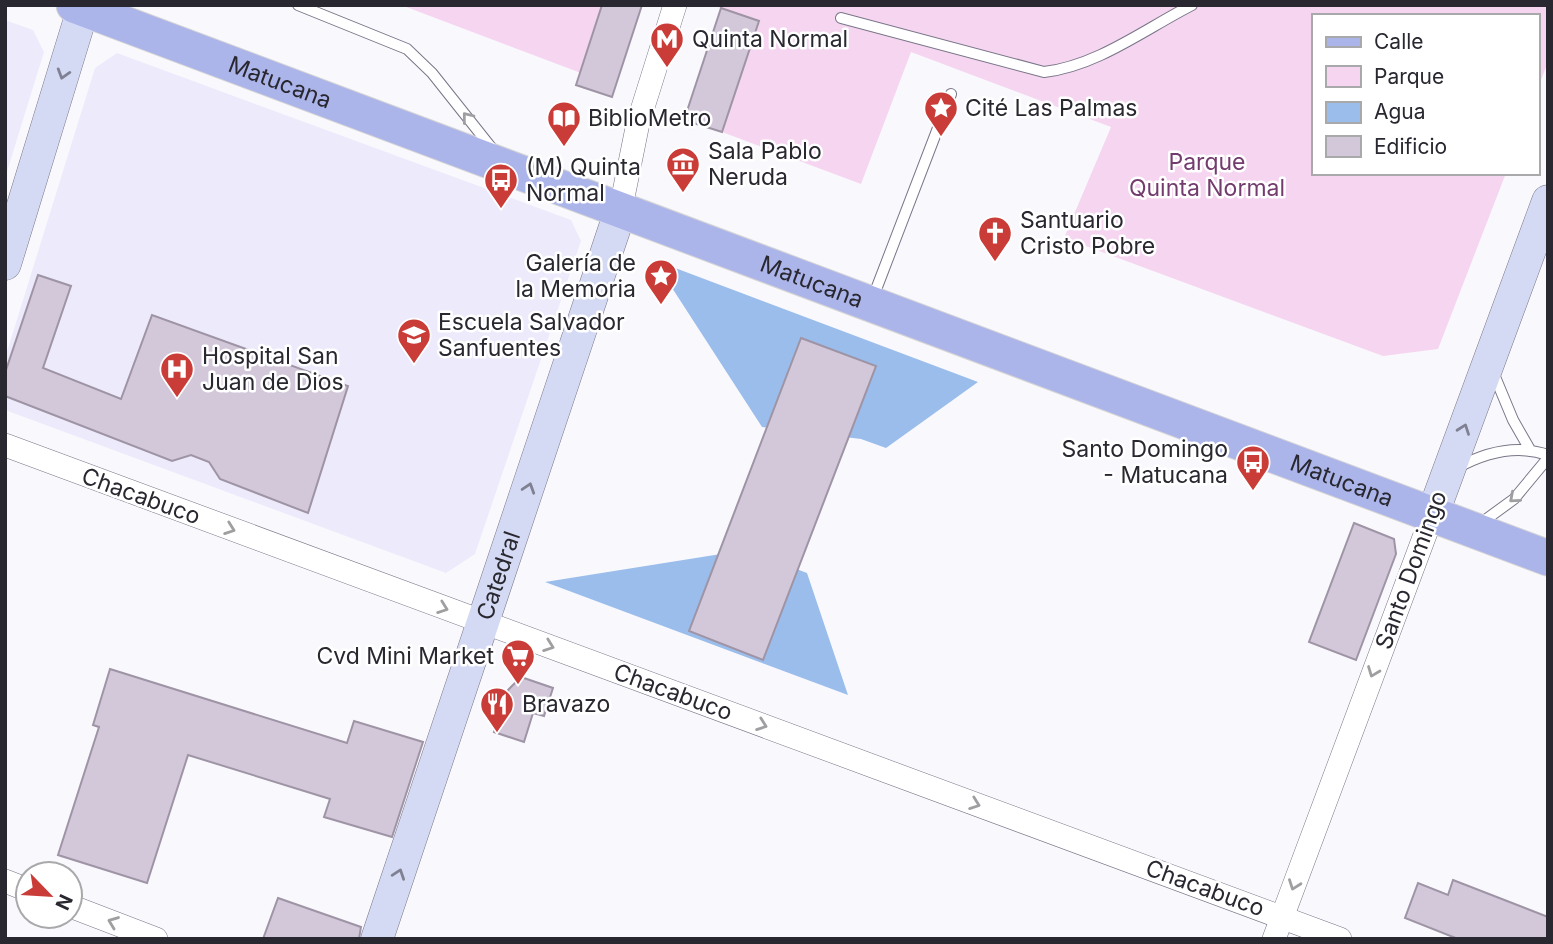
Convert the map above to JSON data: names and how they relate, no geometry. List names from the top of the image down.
{
  "streets": {
    "main road": ["Matucana", "Santo Domingo", "Catedral"],
    "street": ["Chacabuco"]
  },
  "crossings": [
    ["Matucana", "Santo Domingo"],
    ["Matucana", "Catedral"],
    ["Chacabuco", "Santo Domingo"],
    ["Chacabuco", "Catedral"]
  ],
  "one_way": ["Chacabuco", "Catedral"],
  "parks": ["Parque Quinta Normal"],
  "places": {
    "metro station": ["Quinta Normal"],
    "place": ["Cité Las Palmas", "Galería de la Memoria"],
    "library": ["BiblioMetro"],
    "museum": ["Sala Pablo Neruda"],
    "bus stop": ["(M) Quinta Normal", "Santo Domingo - Matucana"],
    "church": ["Santuario Cristo Pobre"],
    "school or university": ["Escuela Salvador Sanfuentes"],
    "hospital": ["Hospital San Juan de Dios"],
    "supermarket": ["Cvd Mini Market"],
    "restaurant": ["Bravazo"]
  },
  "legend": [
    "Calle",
    "Parque",
    "Agua",
    "Edificio"
  ],
  "north": "bottom right"
}
